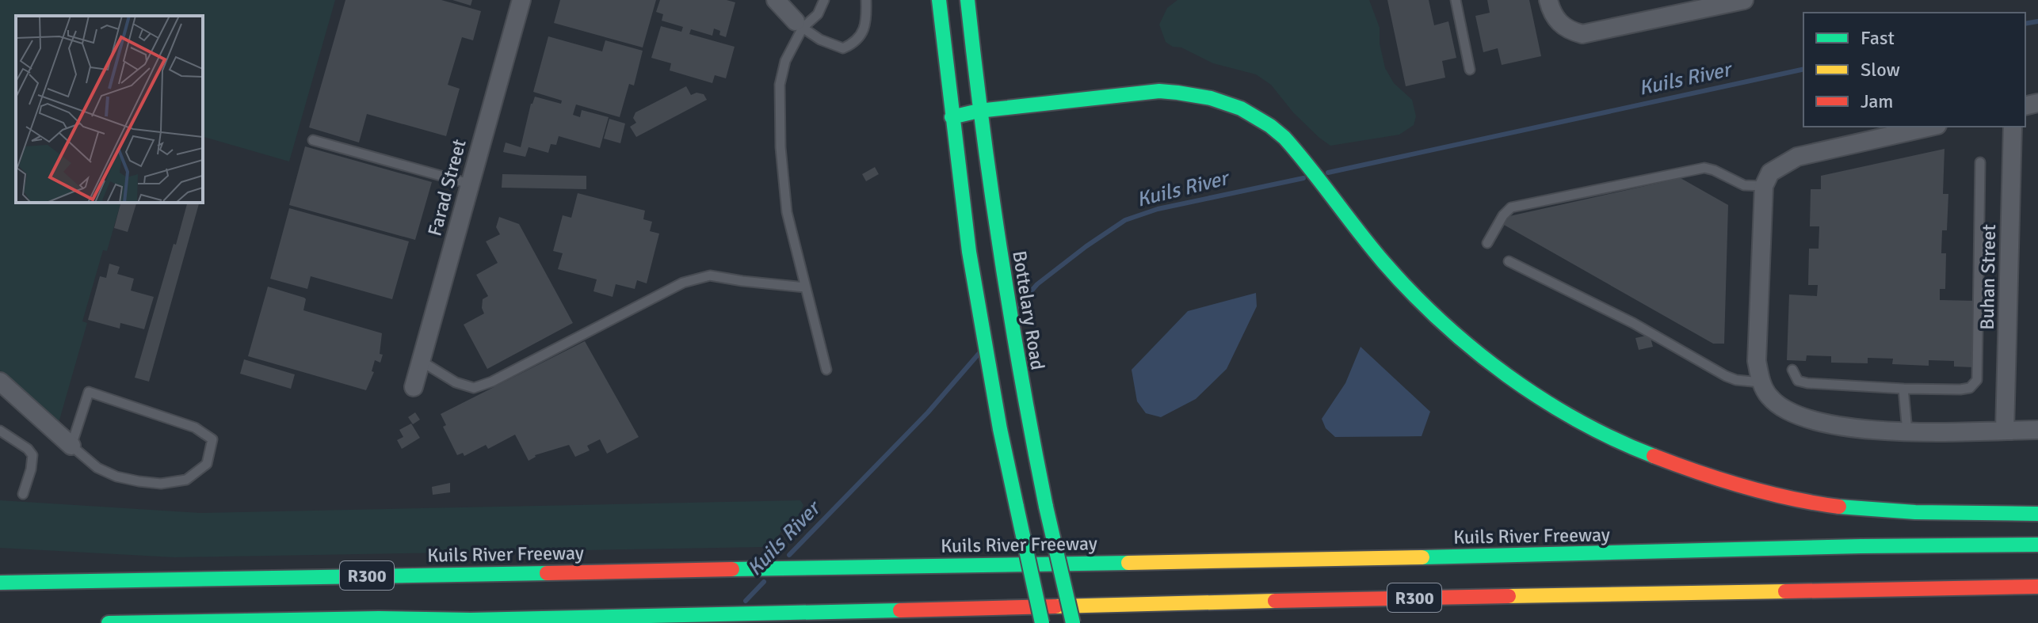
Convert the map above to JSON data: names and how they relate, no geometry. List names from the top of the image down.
{
  "streets": {
    "main road": ["Bottelary Road", "Kuils River Freeway", "R300"],
    "street": ["Farad Street", "Buhan Street"]
  },
  "water": ["Kuils River"],
  "legend": ["Fast", "Slow", "Jam"]
}
